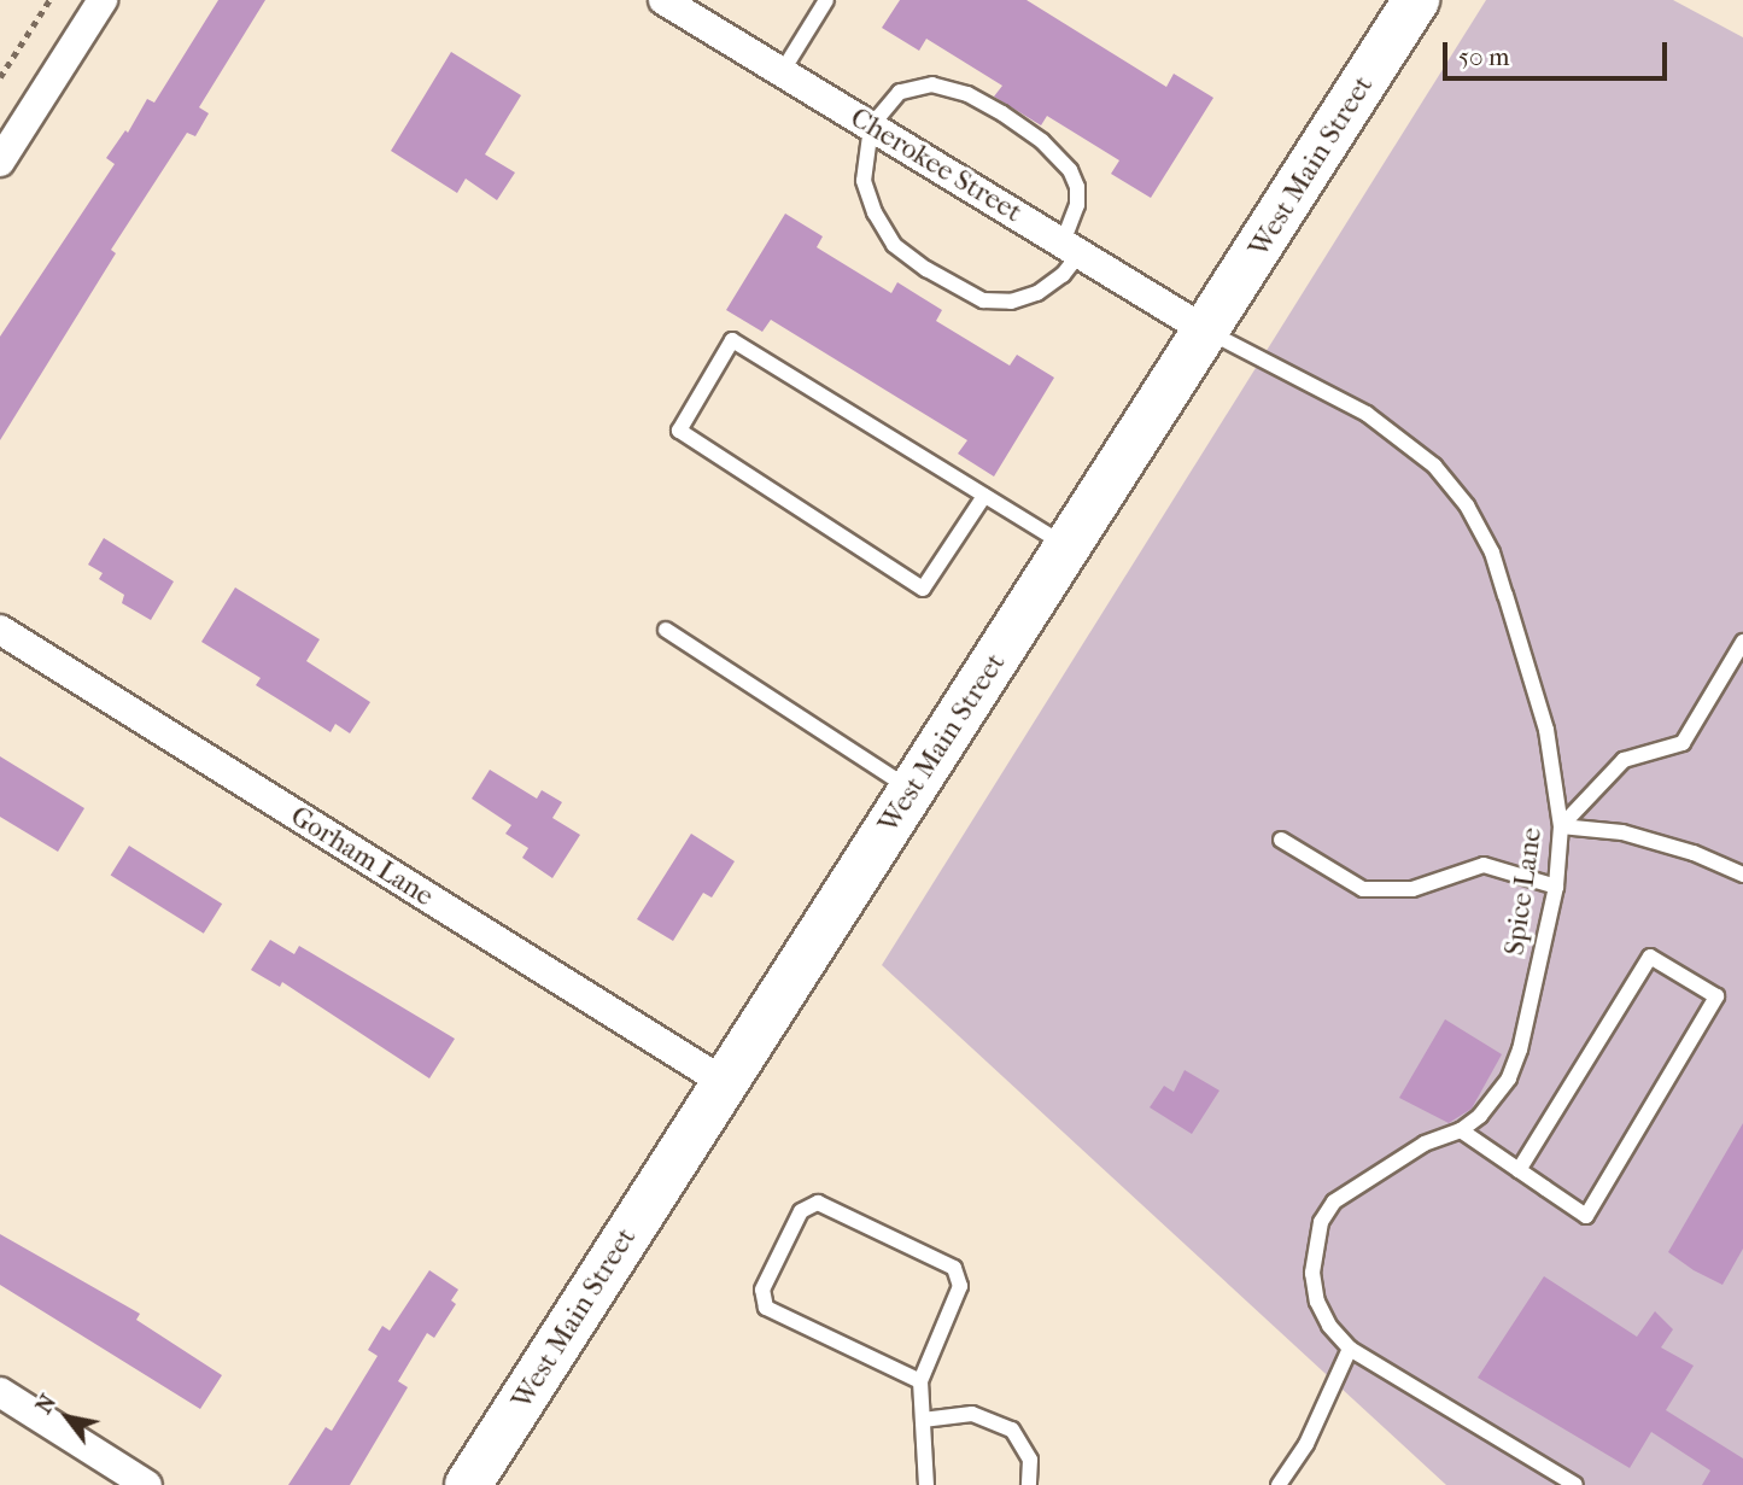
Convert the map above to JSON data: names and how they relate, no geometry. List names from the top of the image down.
{
  "streets": {
    "main road": ["West Main Street"],
    "street": ["Cherokee Street", "Gorham Lane"],
    "lane": ["Spice Lane"]
  },
  "crossings": [
    ["Cherokee Street", "West Main Street"],
    ["Cherokee Street", "Spice Lane"],
    ["West Main Street", "Gorham Lane"],
    ["West Main Street", "Spice Lane"]
  ],
  "scale_bar": "50 m",
  "north": "top left"
}
